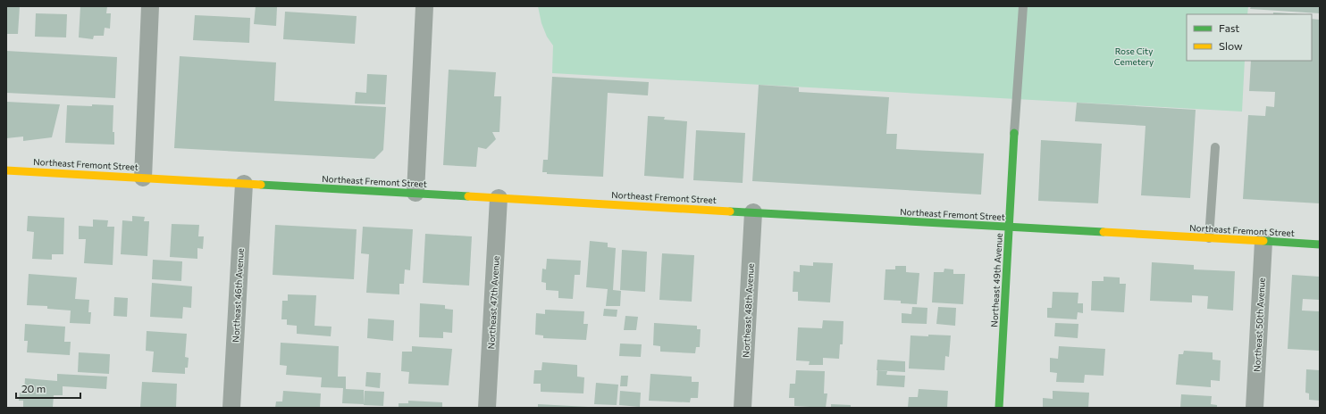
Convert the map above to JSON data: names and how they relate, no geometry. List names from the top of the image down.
{
  "streets": {
    "main road": ["Northeast Fremont Street", "Northeast 49th Avenue"],
    "street": [
      "Northeast 46th Avenue",
      "Northeast 47th Avenue",
      "Northeast 48th Avenue",
      "Northeast 50th Avenue"
    ]
  },
  "crossings": [
    ["Northeast Fremont Street", "Northeast 49th Avenue"],
    ["Northeast Fremont Street", "Northeast 46th Avenue"],
    ["Northeast Fremont Street", "Northeast 47th Avenue"],
    ["Northeast Fremont Street", "Northeast 48th Avenue"],
    ["Northeast Fremont Street", "Northeast 50th Avenue"]
  ],
  "parks": ["Rose City Cemetery"],
  "legend": ["Fast", "Slow"],
  "scale_bar": "20 m"
}
